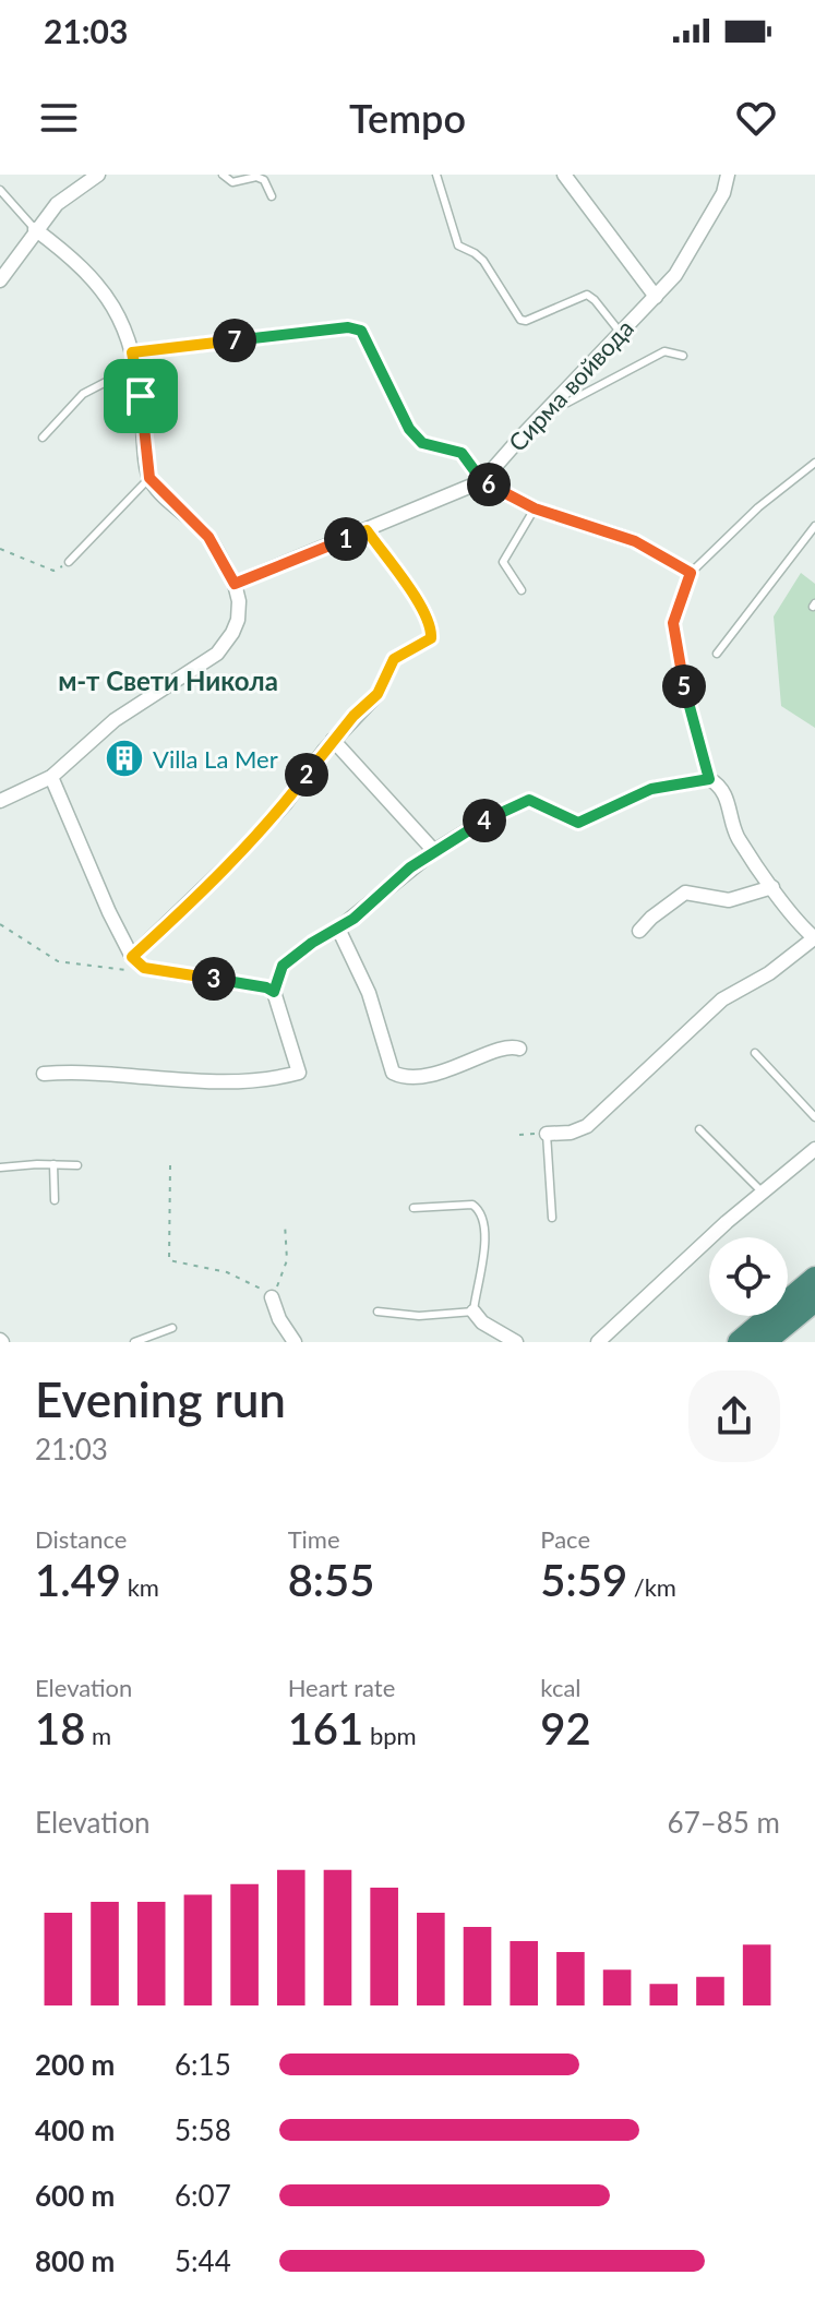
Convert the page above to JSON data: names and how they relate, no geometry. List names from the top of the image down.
{
  "streets": {
    "street": ["Сирма войвода"]
  },
  "districts": ["м-т Свети Никола"],
  "places": {
    "building": ["Villa La Mer"]
  },
  "page": {
    "status": "21:03",
    "header": "Tempo",
    "pins": [
      "7",
      "6",
      "1",
      "5",
      "2",
      "4",
      "3"
    ],
    "heading": ["Evening run", "21:03"],
    "stats": [
      ["Distance", "1.49 km"],
      ["Time", "8:55"],
      ["Pace", "5:59 /km"],
      ["Elevation", "18 m"],
      ["Heart rate", "161 bpm"],
      ["kcal", "92"]
    ],
    "chart": ["Elevation", "67–85 m"],
    "list": [
      {
        "name": "200 m",
        "note": "6:15"
      },
      {
        "name": "400 m",
        "note": "5:58"
      },
      {
        "name": "600 m",
        "note": "6:07"
      },
      {
        "name": "800 m",
        "note": "5:44"
      }
    ]
  }
}
